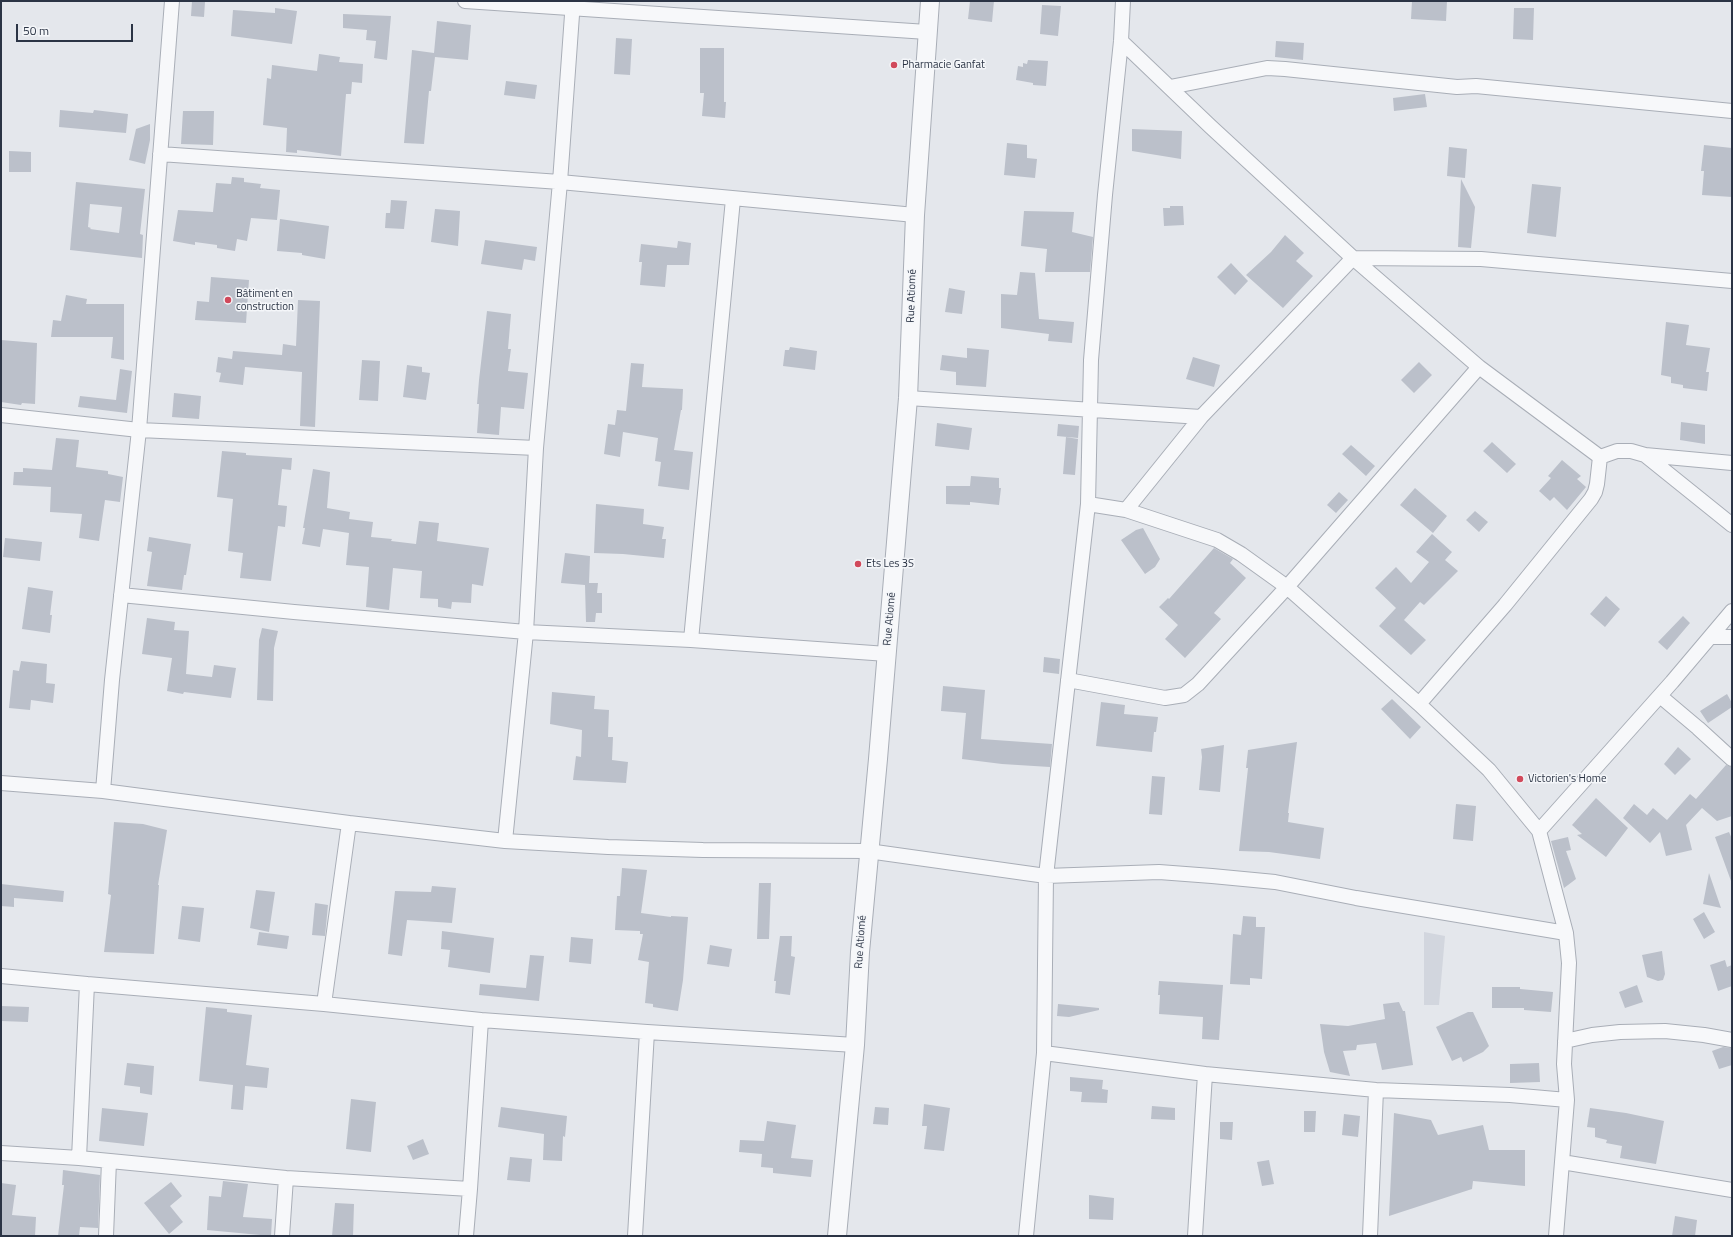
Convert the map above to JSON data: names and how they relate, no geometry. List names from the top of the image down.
{
  "streets": {
    "street": ["Rue Atiomé"]
  },
  "places": [
    "Pharmacie Ganfat",
    "Bâtiment en construction",
    "Ets Les 3S",
    "Victorien's Home"
  ],
  "scale_bar": "50 m"
}
